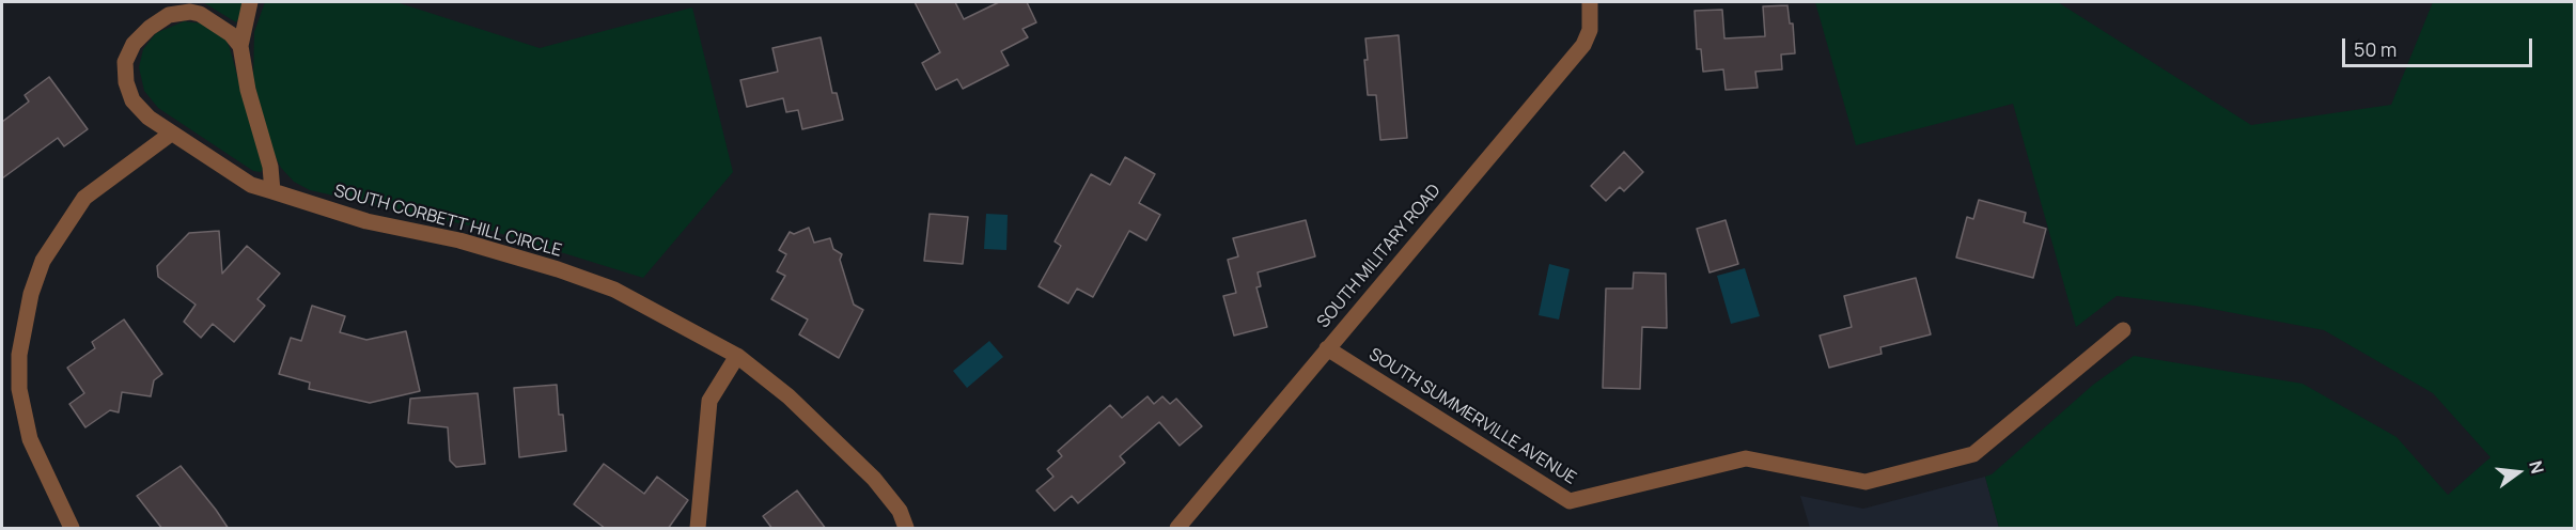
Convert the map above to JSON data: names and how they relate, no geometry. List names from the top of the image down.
{
  "streets": {
    "street": ["SOUTH CORBETT HILL CIRCLE", "SOUTH MILITARY ROAD", "SOUTH SUMMERVILLE AVENUE"]
  },
  "crossings": [
    ["SOUTH MILITARY ROAD", "SOUTH SUMMERVILLE AVENUE"]
  ],
  "scale_bar": "50 m",
  "north": "right"
}
